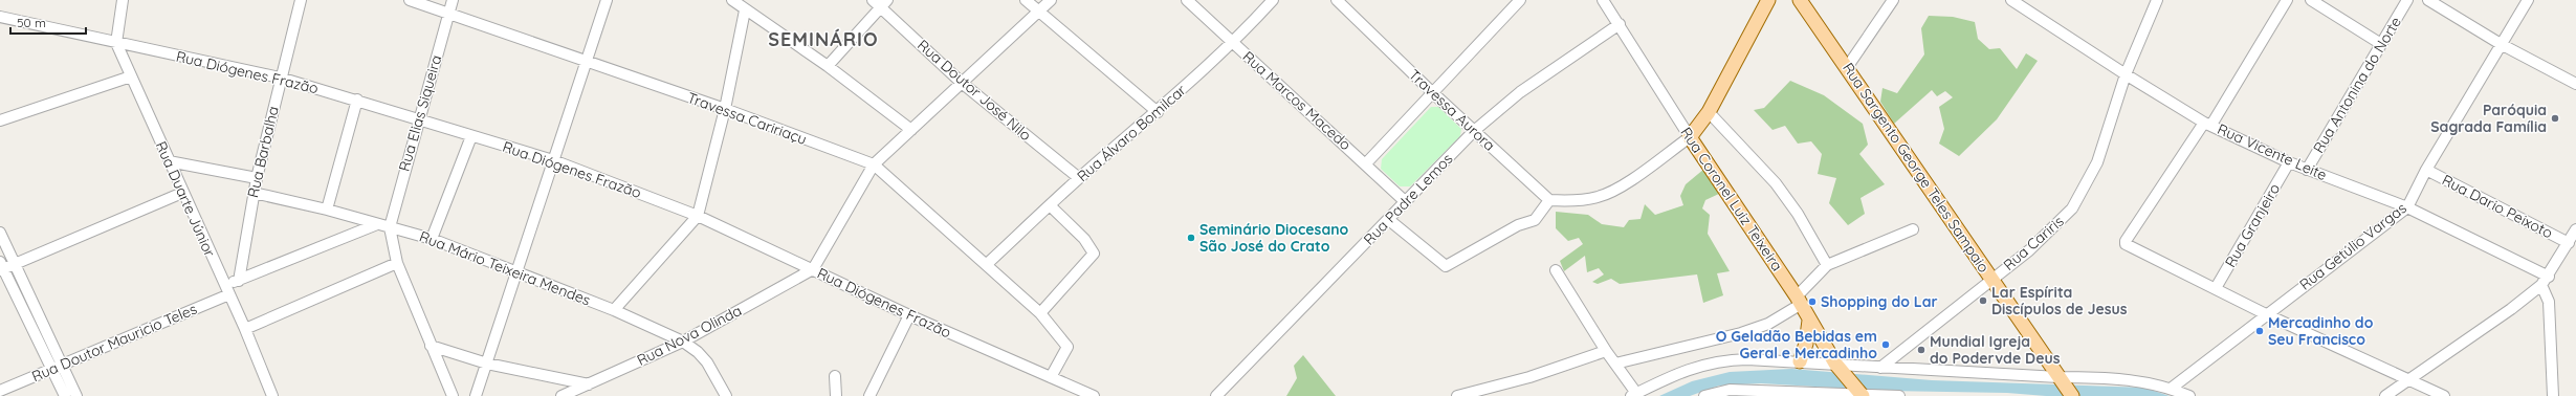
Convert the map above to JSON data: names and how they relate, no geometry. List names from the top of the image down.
{
  "streets": {
    "main road": ["Rua Sargento George Teles Sampaio", "Rua Coronel Luiz Teixeira"],
    "street": [
      "Rua Diógenes Frazão",
      "Rua Antonina do Norte",
      "Rua Doutor José Nilo",
      "Rua Marcos Macedo",
      "Travessa Aurora",
      "Rua Elias Siqueira",
      "Travessa Caririaçu",
      "Rua Álvaro Bomilcar",
      "Rua Barbalha",
      "Rua Vicente Leite",
      "Rua Duarte Júnior",
      "Rua Padre Lemos",
      "Rua Dario Peixoto",
      "Rua Granjeiro",
      "Rua Cariris",
      "Rua Getúlio Vargas",
      "Rua Mário Teixeira Mendes",
      "Rua Nova Olinda",
      "Rua Doutor Mauricio Teles"
    ]
  },
  "crossings": [
    ["Rua Diógenes Frazão", "Rua Elias Siqueira"],
    ["Rua Diógenes Frazão", "Travessa Caririaçu"],
    ["Rua Diógenes Frazão", "Rua Barbalha"],
    ["Rua Diógenes Frazão", "Rua Duarte Júnior"],
    ["Rua Diógenes Frazão", "Rua Nova Olinda"],
    ["Rua Antonina do Norte", "Rua Vicente Leite"],
    ["Rua Doutor José Nilo", "Rua Álvaro Bomilcar"],
    ["Rua Marcos Macedo", "Rua Álvaro Bomilcar"],
    ["Rua Marcos Macedo", "Rua Padre Lemos"],
    ["Travessa Aurora", "Rua Padre Lemos"],
    ["Rua Elias Siqueira", "Travessa Caririaçu"],
    ["Rua Elias Siqueira", "Rua Mário Teixeira Mendes"],
    ["Travessa Caririaçu", "Rua Álvaro Bomilcar"],
    ["Rua Barbalha", "Rua Mário Teixeira Mendes"],
    ["Rua Barbalha", "Rua Doutor Mauricio Teles"],
    ["Rua Vicente Leite", "Rua Granjeiro"],
    ["Rua Vicente Leite", "Rua Cariris"],
    ["Rua Vicente Leite", "Rua Getúlio Vargas"],
    ["Rua Sargento George Teles Sampaio", "Rua Cariris"],
    ["Rua Duarte Júnior", "Rua Doutor Mauricio Teles"],
    ["Rua Padre Lemos", "Rua Coronel Luiz Teixeira"],
    ["Rua Dario Peixoto", "Rua Getúlio Vargas"],
    ["Rua Mário Teixeira Mendes", "Rua Nova Olinda"],
    ["Rua Mário Teixeira Mendes", "Rua Doutor Mauricio Teles"]
  ],
  "districts": ["SEMINÁRIO"],
  "places": [
    "Paróquia Sagrada Família",
    "Seminário Diocesano São José do Crato",
    "Lar Espírita Discípulos de Jesus",
    "Shopping do Lar",
    "Mercadinho do Seu Francisco",
    "O Geladão Bebidas em Geral e Mercadinho",
    "Mundial Igreja do Podervde Deus"
  ],
  "scale_bar": "50 m"
}
